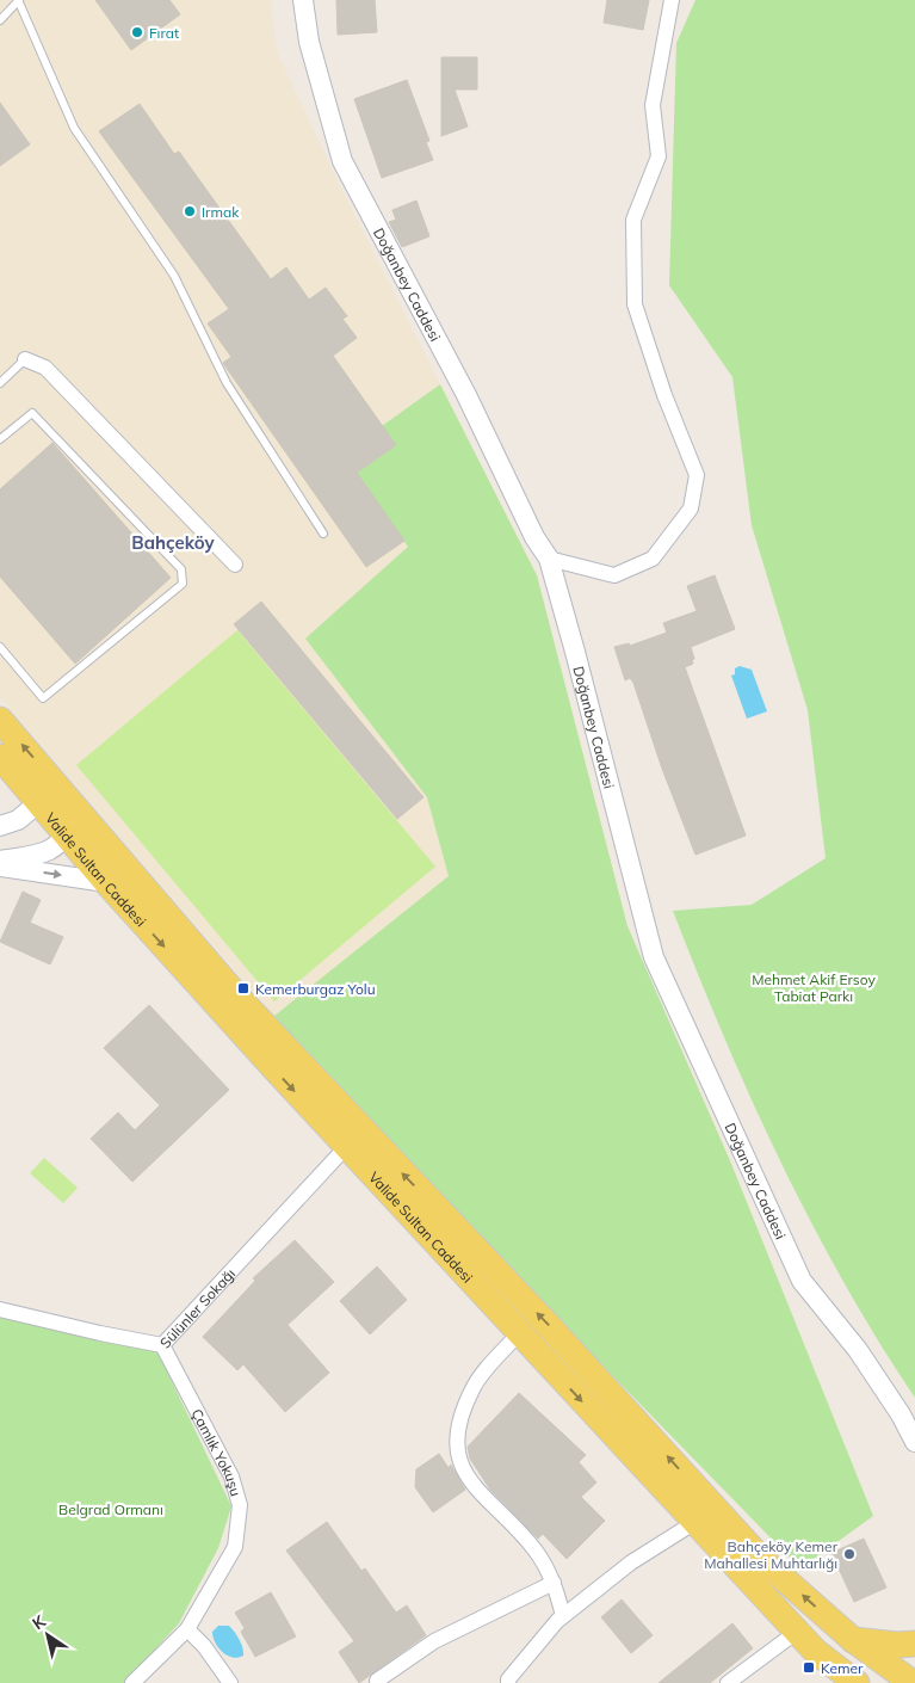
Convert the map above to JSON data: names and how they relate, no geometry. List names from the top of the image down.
{
  "streets": {
    "main road": ["Valide Sultan Caddesi"],
    "street": ["Doğanbey Caddesi", "Sülünler Sokağı", "Çamlık Yokuşu"]
  },
  "crossings": [
    ["Valide Sultan Caddesi", "Sülünler Sokağı"],
    ["Sülünler Sokağı", "Çamlık Yokuşu"]
  ],
  "districts": ["Bahçeköy"],
  "parks": ["Mehmet Akif Ersoy Tabiat Parkı", "Belgrad Ormanı"],
  "places": {
    "other": ["Fırat", "Irmak", "Bahçeköy Kemer Mahallesi Muhtarlığı"],
    "transit": ["Kemerburgaz Yolu", "Kemer"]
  },
  "north": "top left"
}
